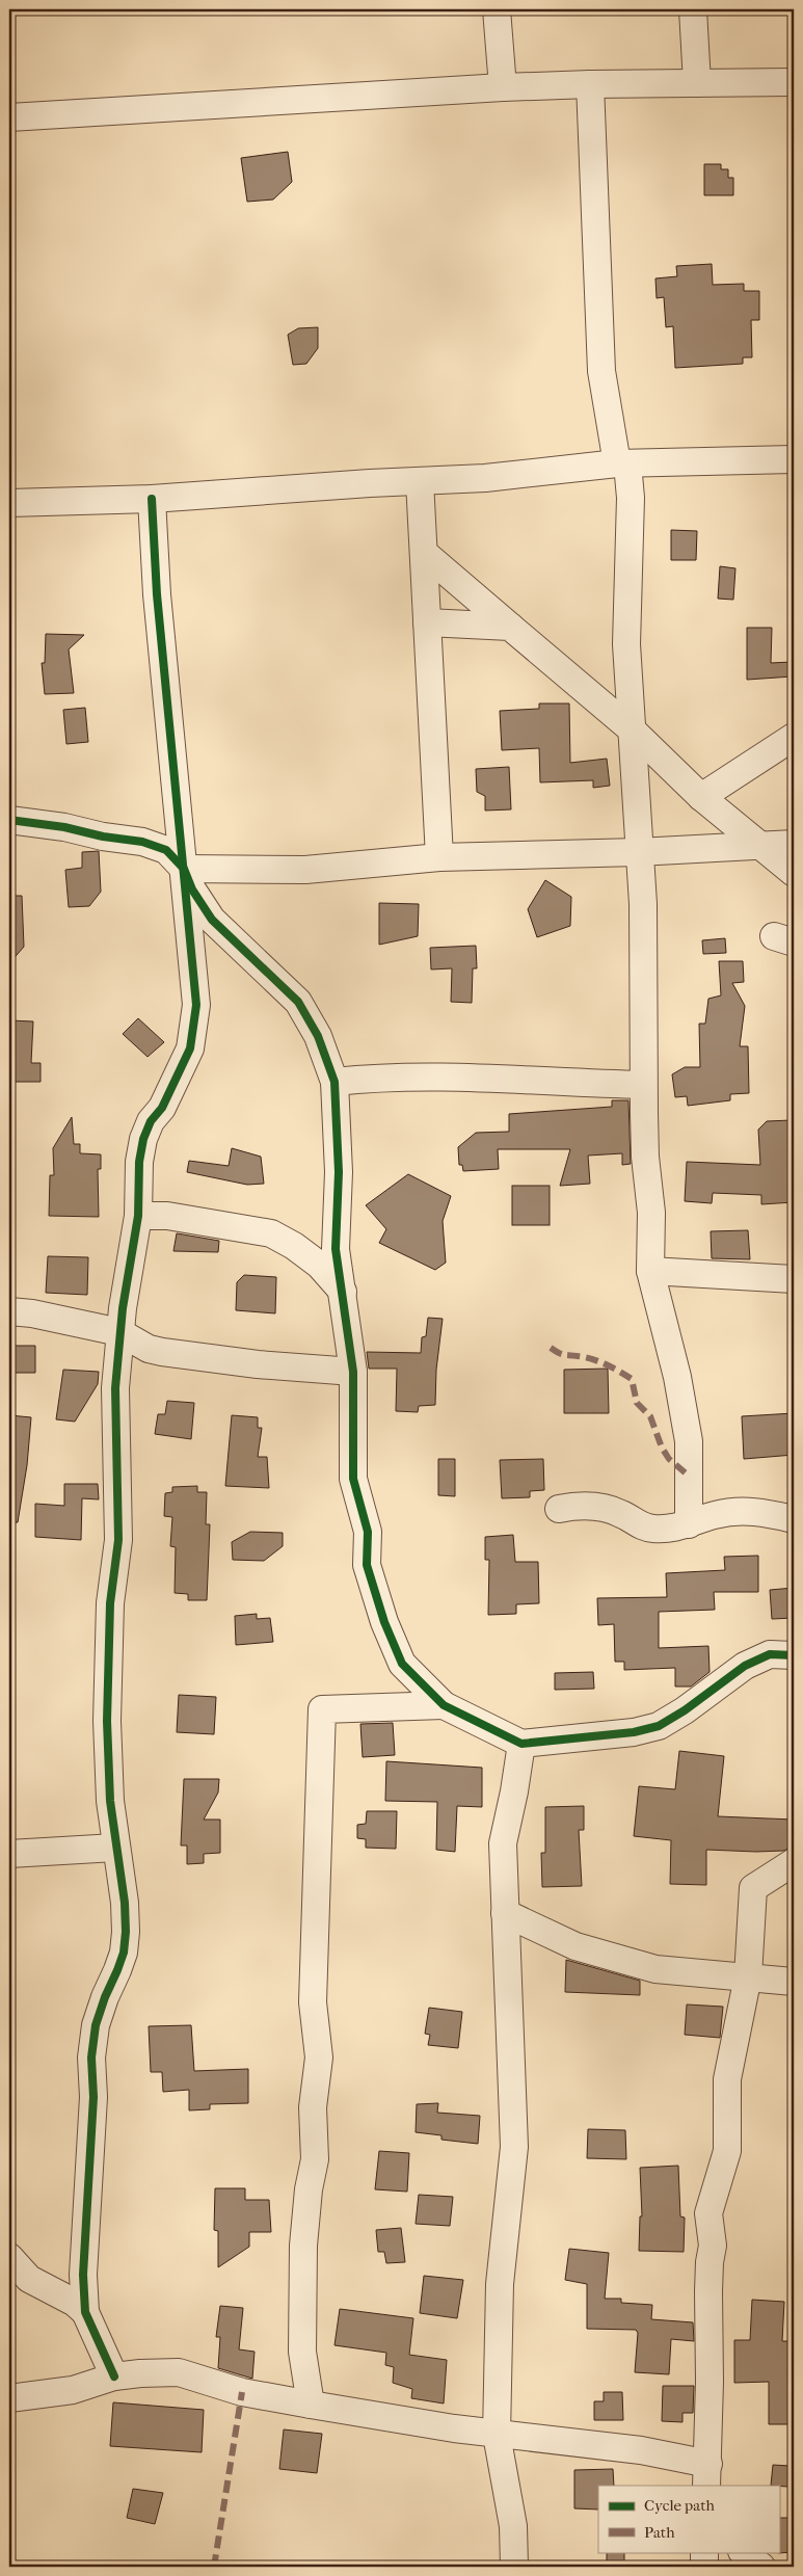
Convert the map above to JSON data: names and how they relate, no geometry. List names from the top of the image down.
{
  "legend": ["Cycle path", "Path"]
}
